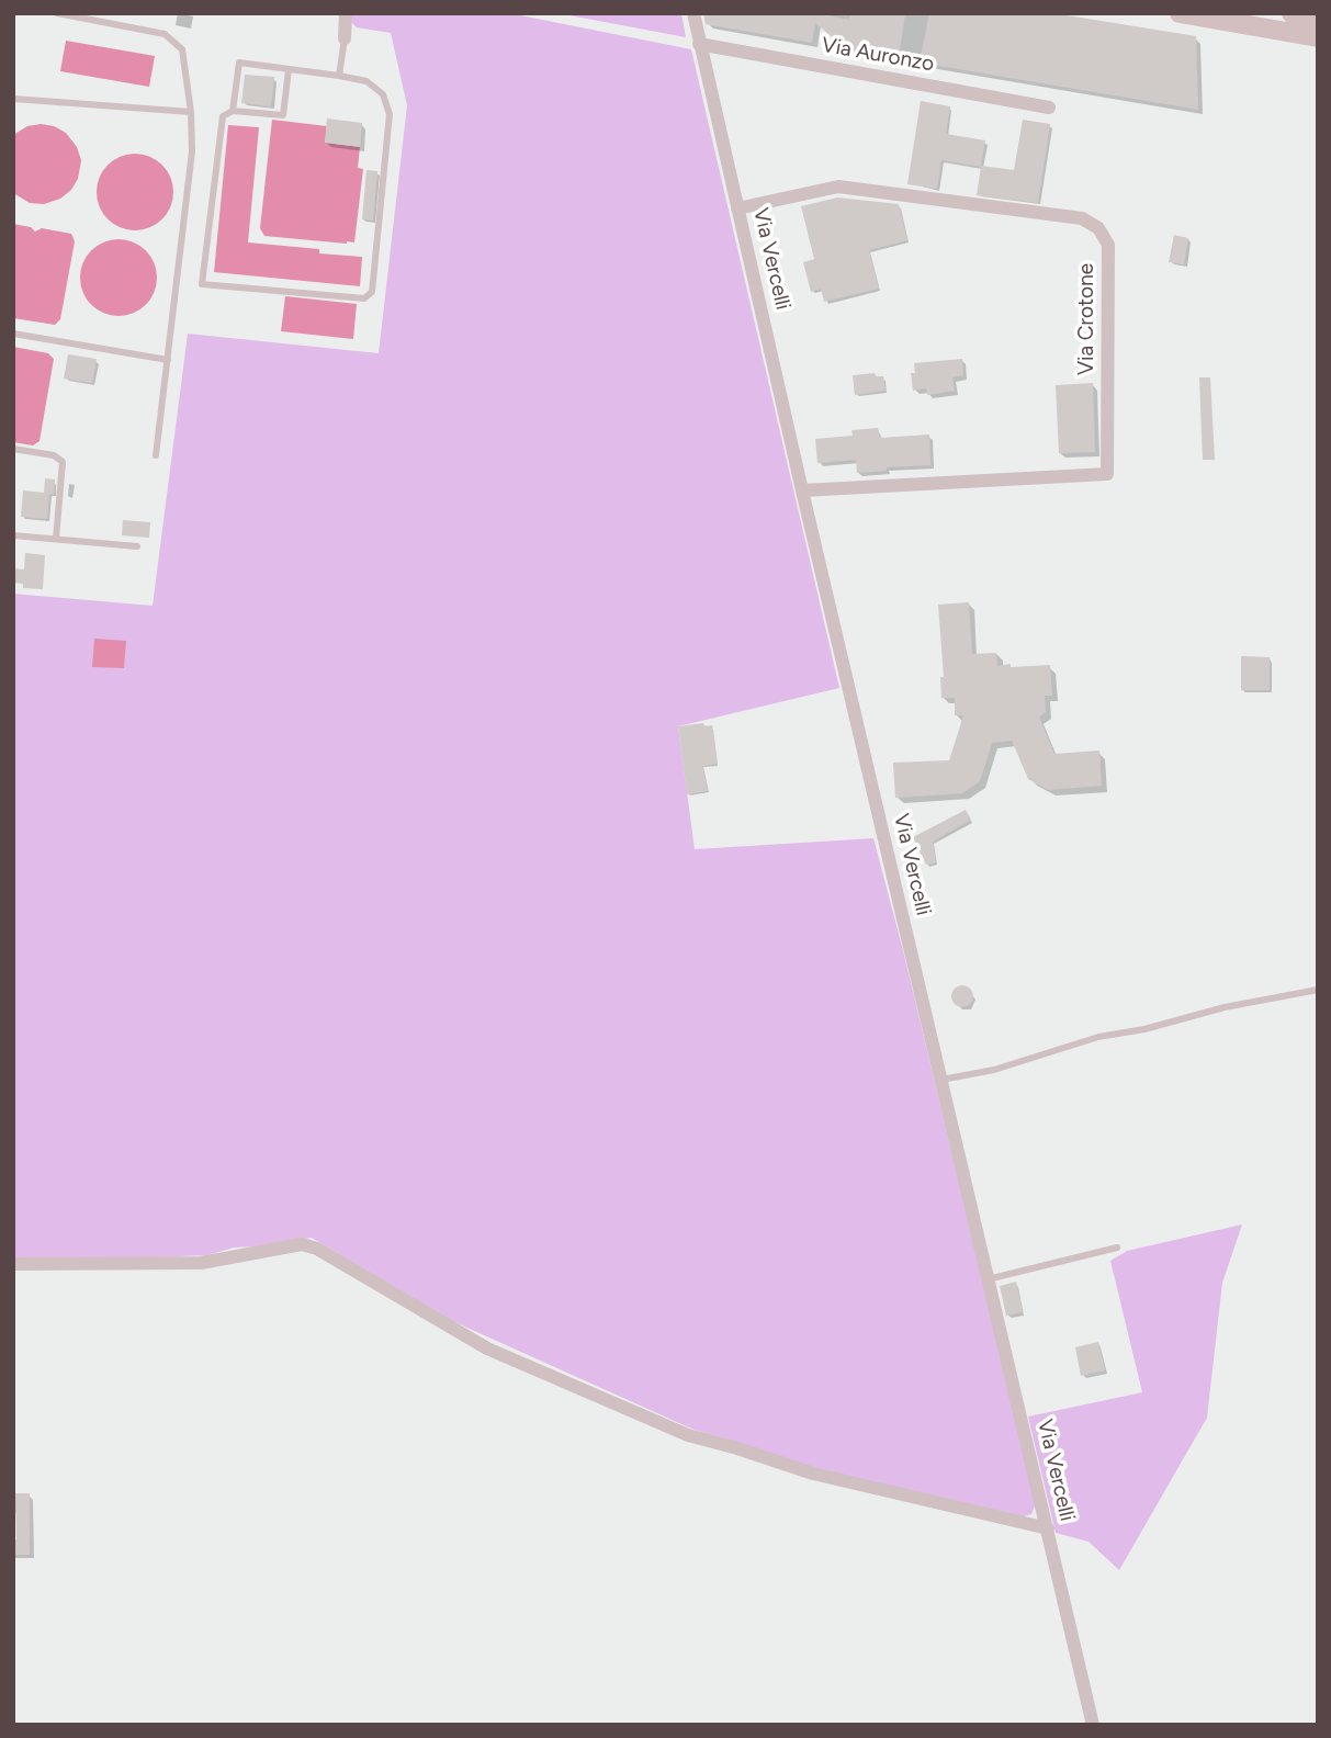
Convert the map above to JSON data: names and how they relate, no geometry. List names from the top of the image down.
{
  "streets": {
    "street": ["Via Auronzo", "Via Vercelli", "Via Crotone"]
  },
  "crossings": [
    ["Via Auronzo", "Via Vercelli"],
    ["Via Vercelli", "Via Crotone"]
  ]
}
